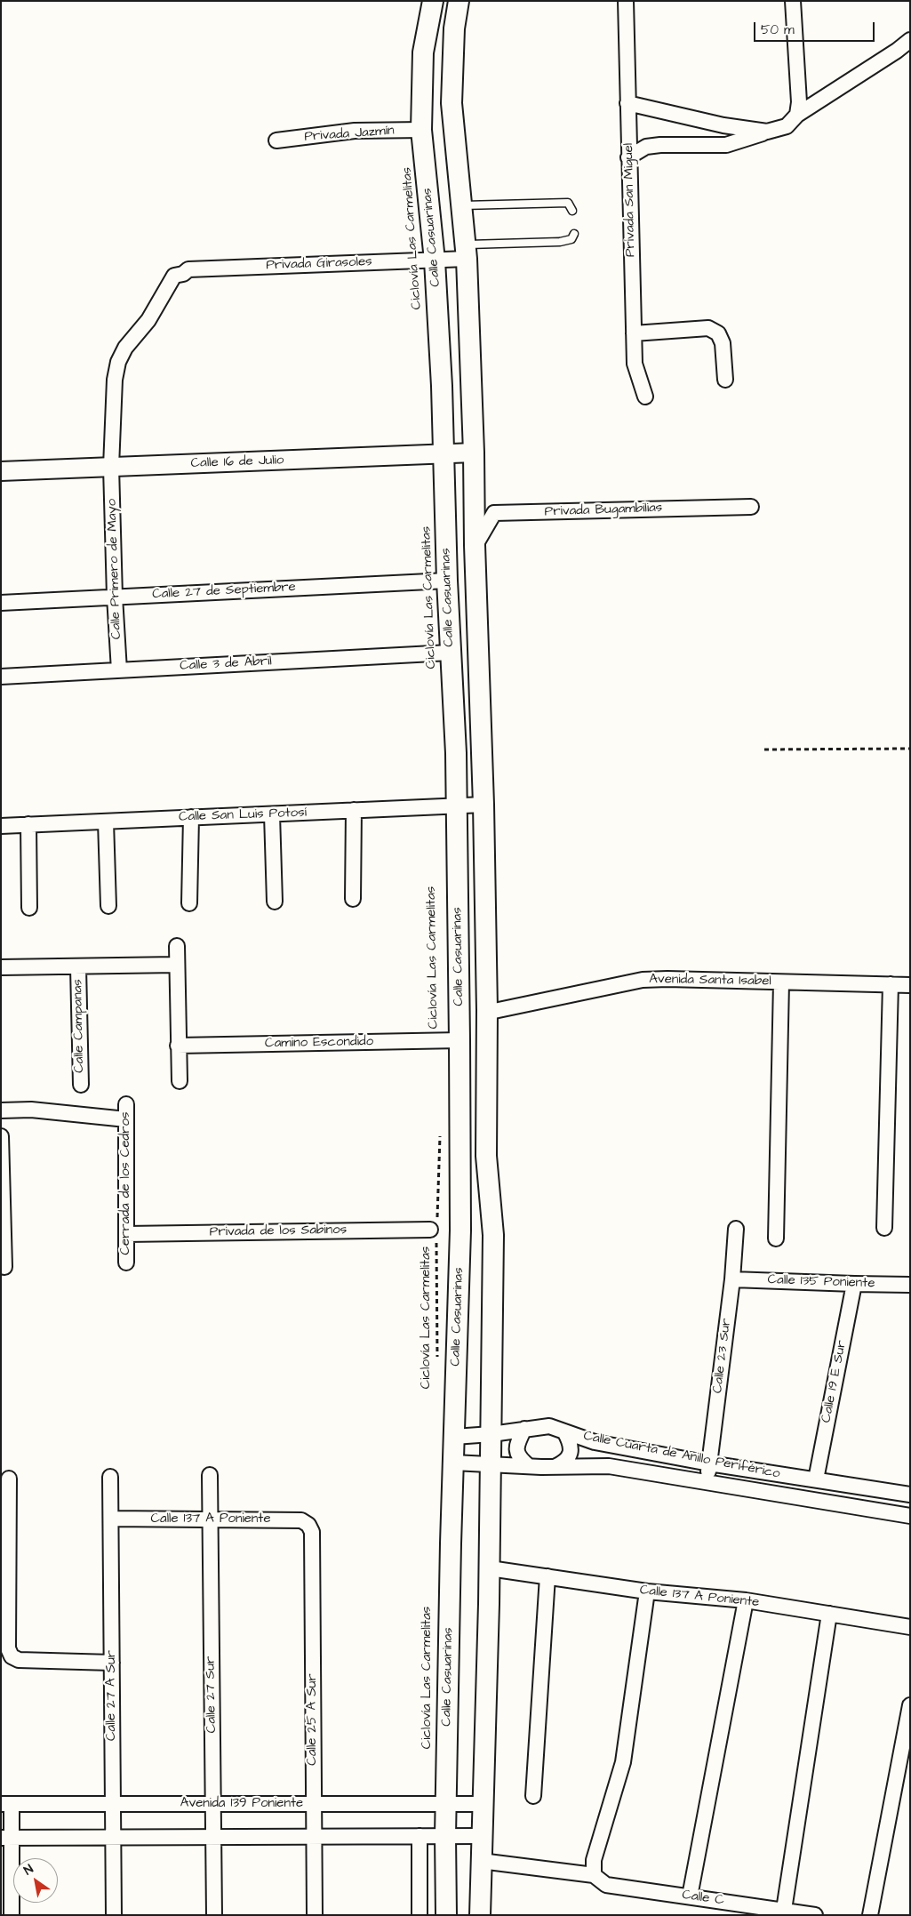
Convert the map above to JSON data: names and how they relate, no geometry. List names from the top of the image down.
{
  "streets": {
    "main road": ["Calle Casuarinas"],
    "street": [
      "Privada Jazmín",
      "Privada San Miguel",
      "Privada Girasoles",
      "Calle 16 de Julio",
      "Privada Bugambilias",
      "Calle Primero de Mayo",
      "Calle 27 de Septiembre",
      "Calle 3 de Abril",
      "Calle San Luis Potosí",
      "Avenida Santa Isabel",
      "Calle Campanas",
      "Camino Escondido",
      "Cerrada de los Cedros",
      "Privada de los Sabinos",
      "Calle 135 Poniente",
      "Calle 23 Sur",
      "Calle 19 E Sur",
      "Calle Cuarta de Anillo Periférico",
      "Calle 137 A Poniente",
      "Calle 27 Sur",
      "Calle 27 A Sur",
      "Calle 25 A Sur",
      "Avenida 139 Poniente",
      "Calle C"
    ],
    "path": ["Ciclovía Las Carmelitas"]
  },
  "crossings": [
    ["Privada Jazmín", "Calle Casuarinas"],
    ["Calle Casuarinas", "Privada Girasoles"],
    ["Calle Casuarinas", "Calle 16 de Julio"],
    ["Calle Casuarinas", "Privada Bugambilias"],
    ["Calle Casuarinas", "Calle 27 de Septiembre"],
    ["Calle Casuarinas", "Calle 3 de Abril"],
    ["Calle Casuarinas", "Calle San Luis Potosí"],
    ["Calle Casuarinas", "Avenida Santa Isabel"],
    ["Calle Casuarinas", "Camino Escondido"],
    ["Calle Casuarinas", "Calle Cuarta de Anillo Periférico"],
    ["Calle Casuarinas", "Calle 137 A Poniente"],
    ["Calle Casuarinas", "Avenida 139 Poniente"],
    ["Ciclovía Las Carmelitas", "Privada de los Sabinos"],
    ["Privada Girasoles", "Calle 16 de Julio"],
    ["Privada Girasoles", "Calle Primero de Mayo"],
    ["Calle 16 de Julio", "Calle Primero de Mayo"],
    ["Calle Primero de Mayo", "Calle 27 de Septiembre"],
    ["Calle Primero de Mayo", "Calle 3 de Abril"],
    ["Cerrada de los Cedros", "Privada de los Sabinos"],
    ["Calle 135 Poniente", "Calle 23 Sur"],
    ["Calle 135 Poniente", "Calle 19 E Sur"],
    ["Calle 23 Sur", "Calle Cuarta de Anillo Periférico"],
    ["Calle 19 E Sur", "Calle Cuarta de Anillo Periférico"],
    ["Calle 137 A Poniente", "Calle 27 Sur"],
    ["Calle 137 A Poniente", "Calle 27 A Sur"],
    ["Calle 137 A Poniente", "Calle 25 A Sur"],
    ["Calle 27 Sur", "Avenida 139 Poniente"],
    ["Calle 27 A Sur", "Avenida 139 Poniente"],
    ["Calle 25 A Sur", "Avenida 139 Poniente"]
  ],
  "scale_bar": "50 m",
  "north": "top left"
}
